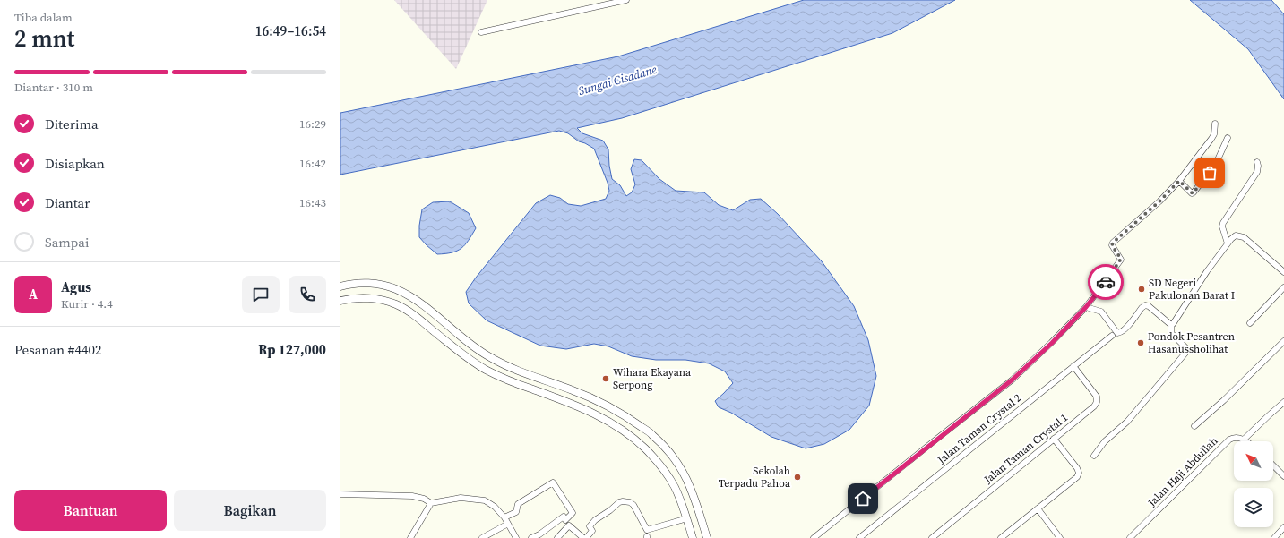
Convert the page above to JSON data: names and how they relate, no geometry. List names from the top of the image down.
{
  "streets": {
    "street": ["Jalan Taman Crystal 2", "Jalan Taman Crystal 1", "Jalan Haji Abdullah"]
  },
  "crossings": [
    ["Jalan Taman Crystal 2", "Jalan Taman Crystal 1"]
  ],
  "water": ["Sungai Cisadane"],
  "places": [
    "SD Negeri Pakulonan Barat I",
    "Pondok Pesantren Hasanussholihat",
    "Wihara Ekayana Serpong",
    "Sekolah Terpadu Pahoa"
  ],
  "north": "top left",
  "page": {
    "heading": ["2 mnt", "Tiba dalam", "16:49–16:54"],
    "panel": [
      "Agus",
      "Kurir · 4.4",
      "Pesanan #4402",
      "Rp 127,000"
    ],
    "bar": "Diantar · 310 m",
    "list": [
      ["Diterima", "16:29"],
      ["Disiapkan", "16:42"],
      ["Diantar", "16:43"],
      "Sampai"
    ],
    "round": "A",
    "buttons": ["Bantuan", "Bagikan"]
  }
}
